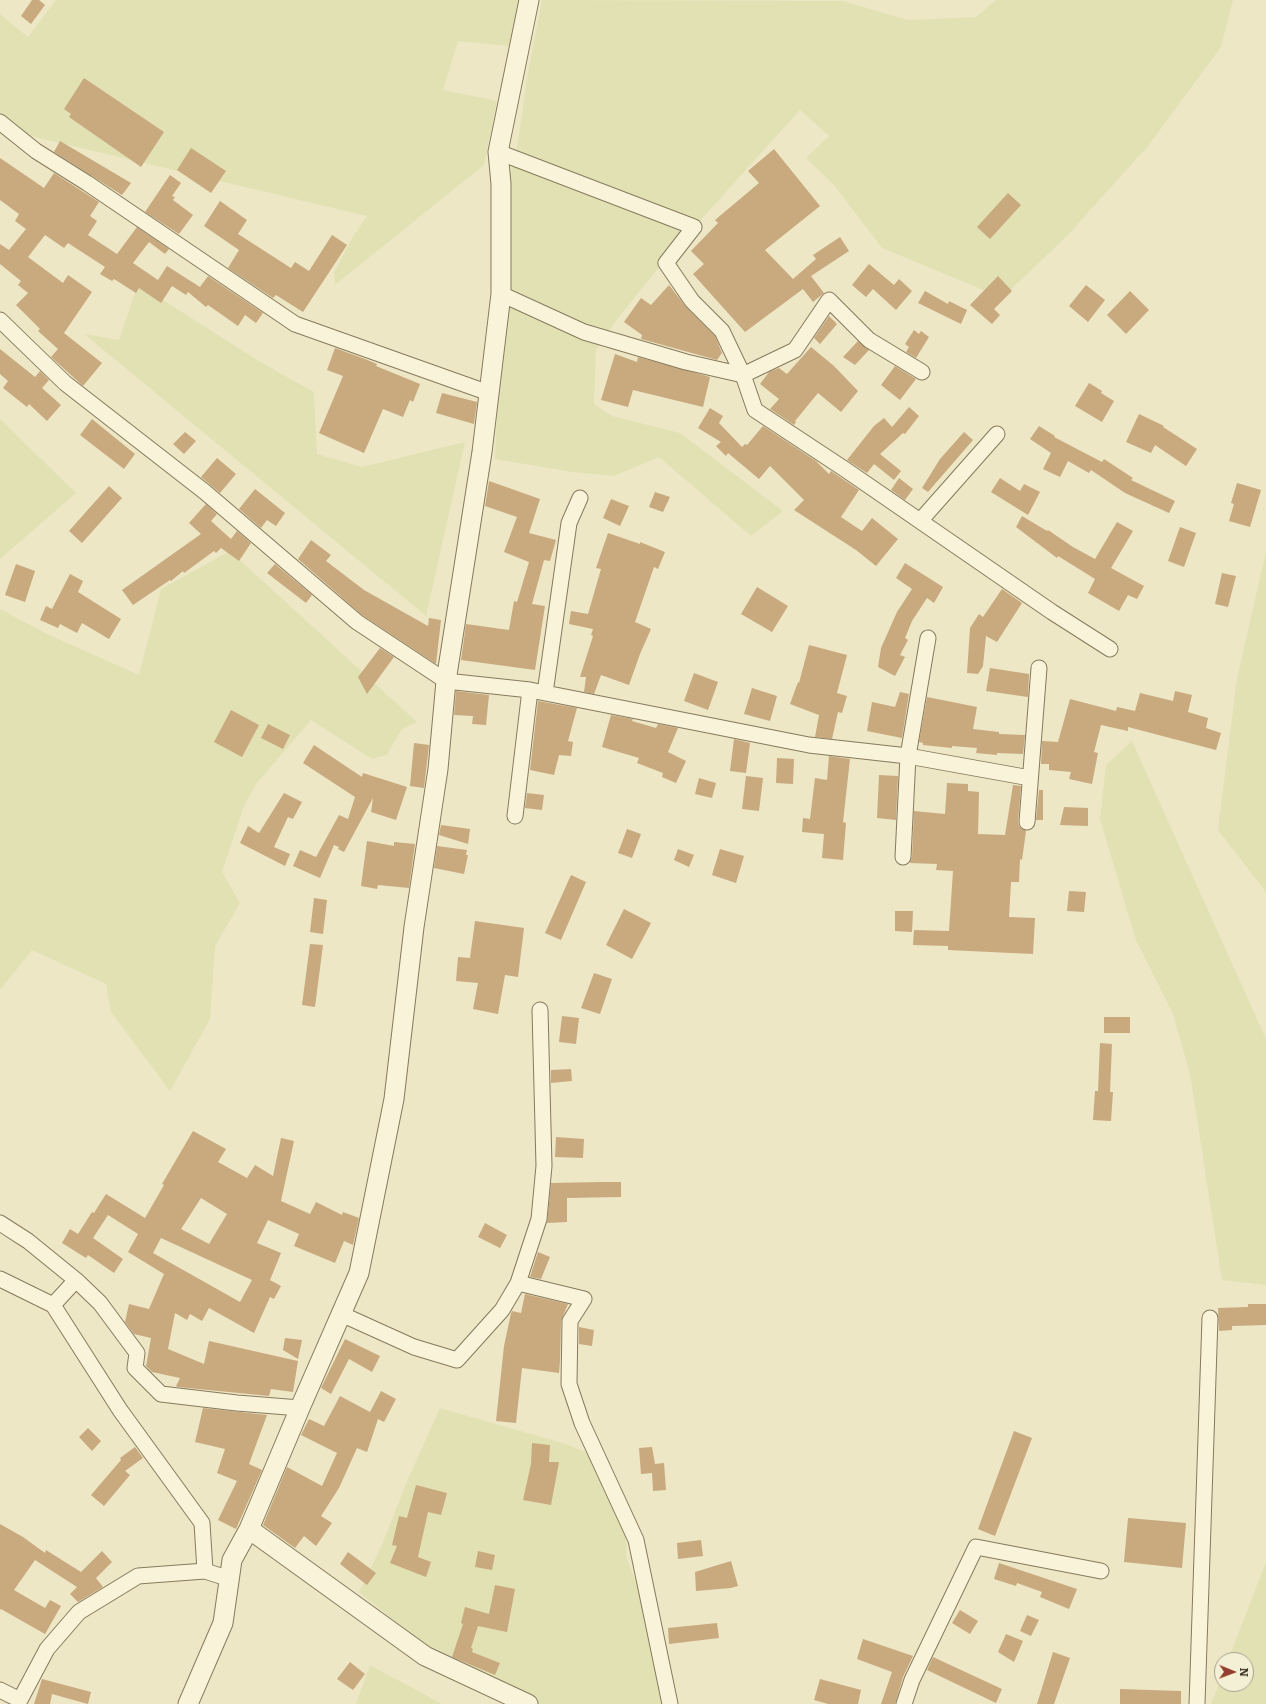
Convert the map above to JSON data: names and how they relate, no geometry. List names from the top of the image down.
{
  "north": "right"
}
